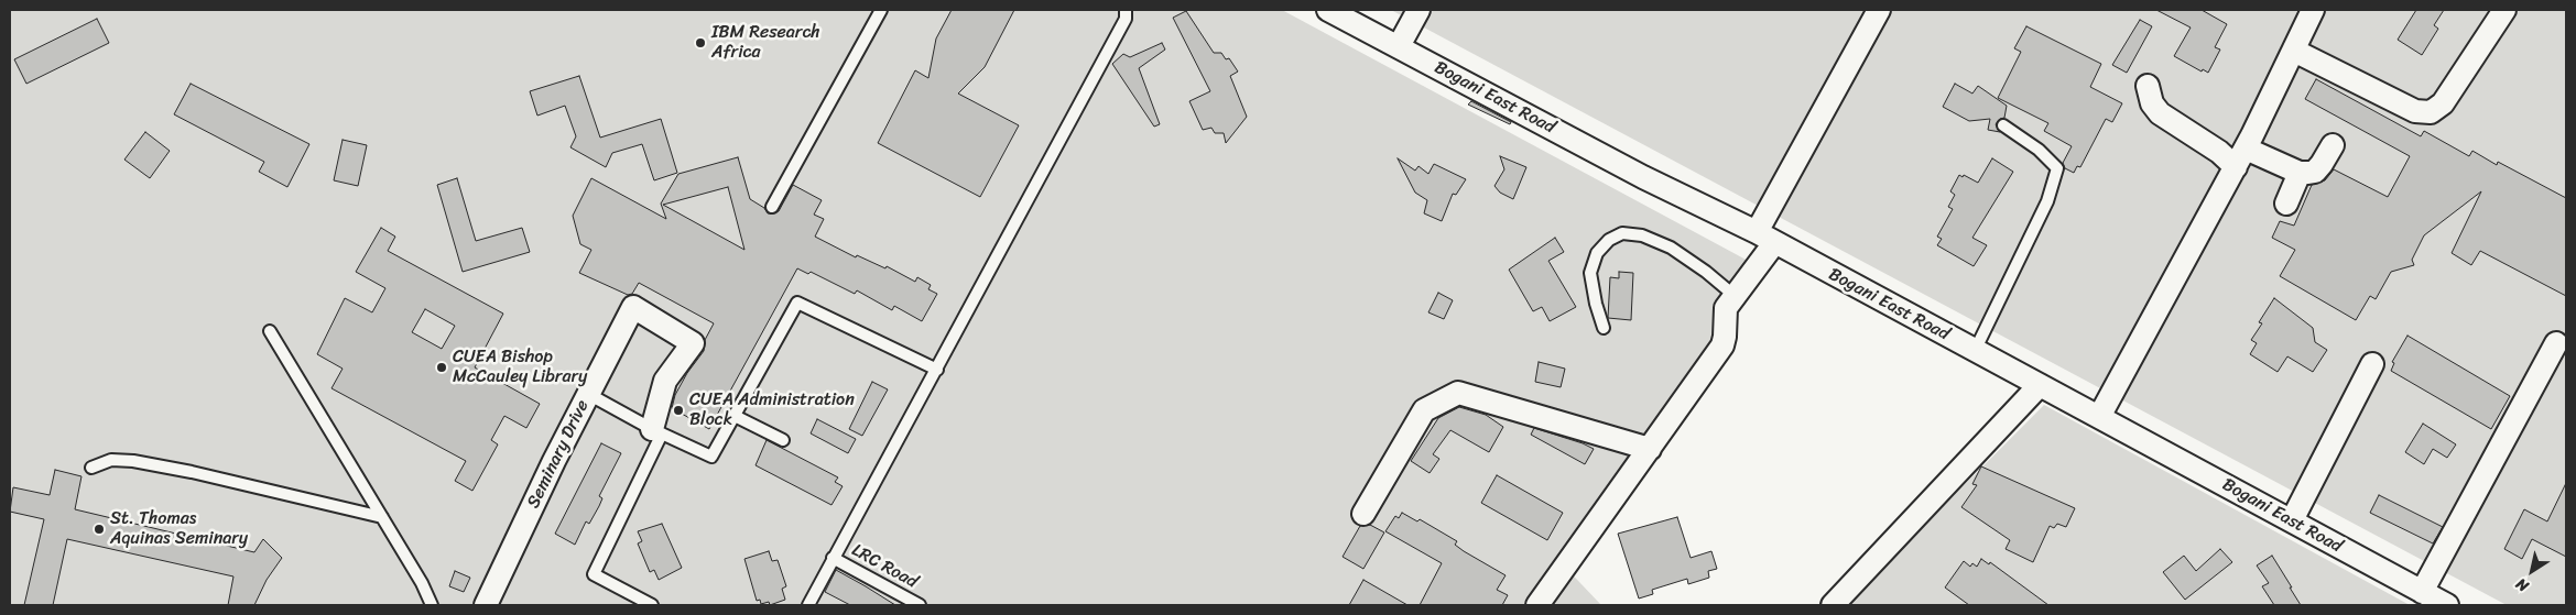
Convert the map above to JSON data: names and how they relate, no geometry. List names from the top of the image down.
{
  "streets": {
    "street": ["Bogani East Road", "Seminary Drive"],
    "lane": ["LRC Road"]
  },
  "places": [
    "IBM Research Africa",
    "CUEA Bishop McCauley Library",
    "CUEA Administration Block",
    "St. Thomas Aquinas Seminary"
  ],
  "north": "bottom left"
}
